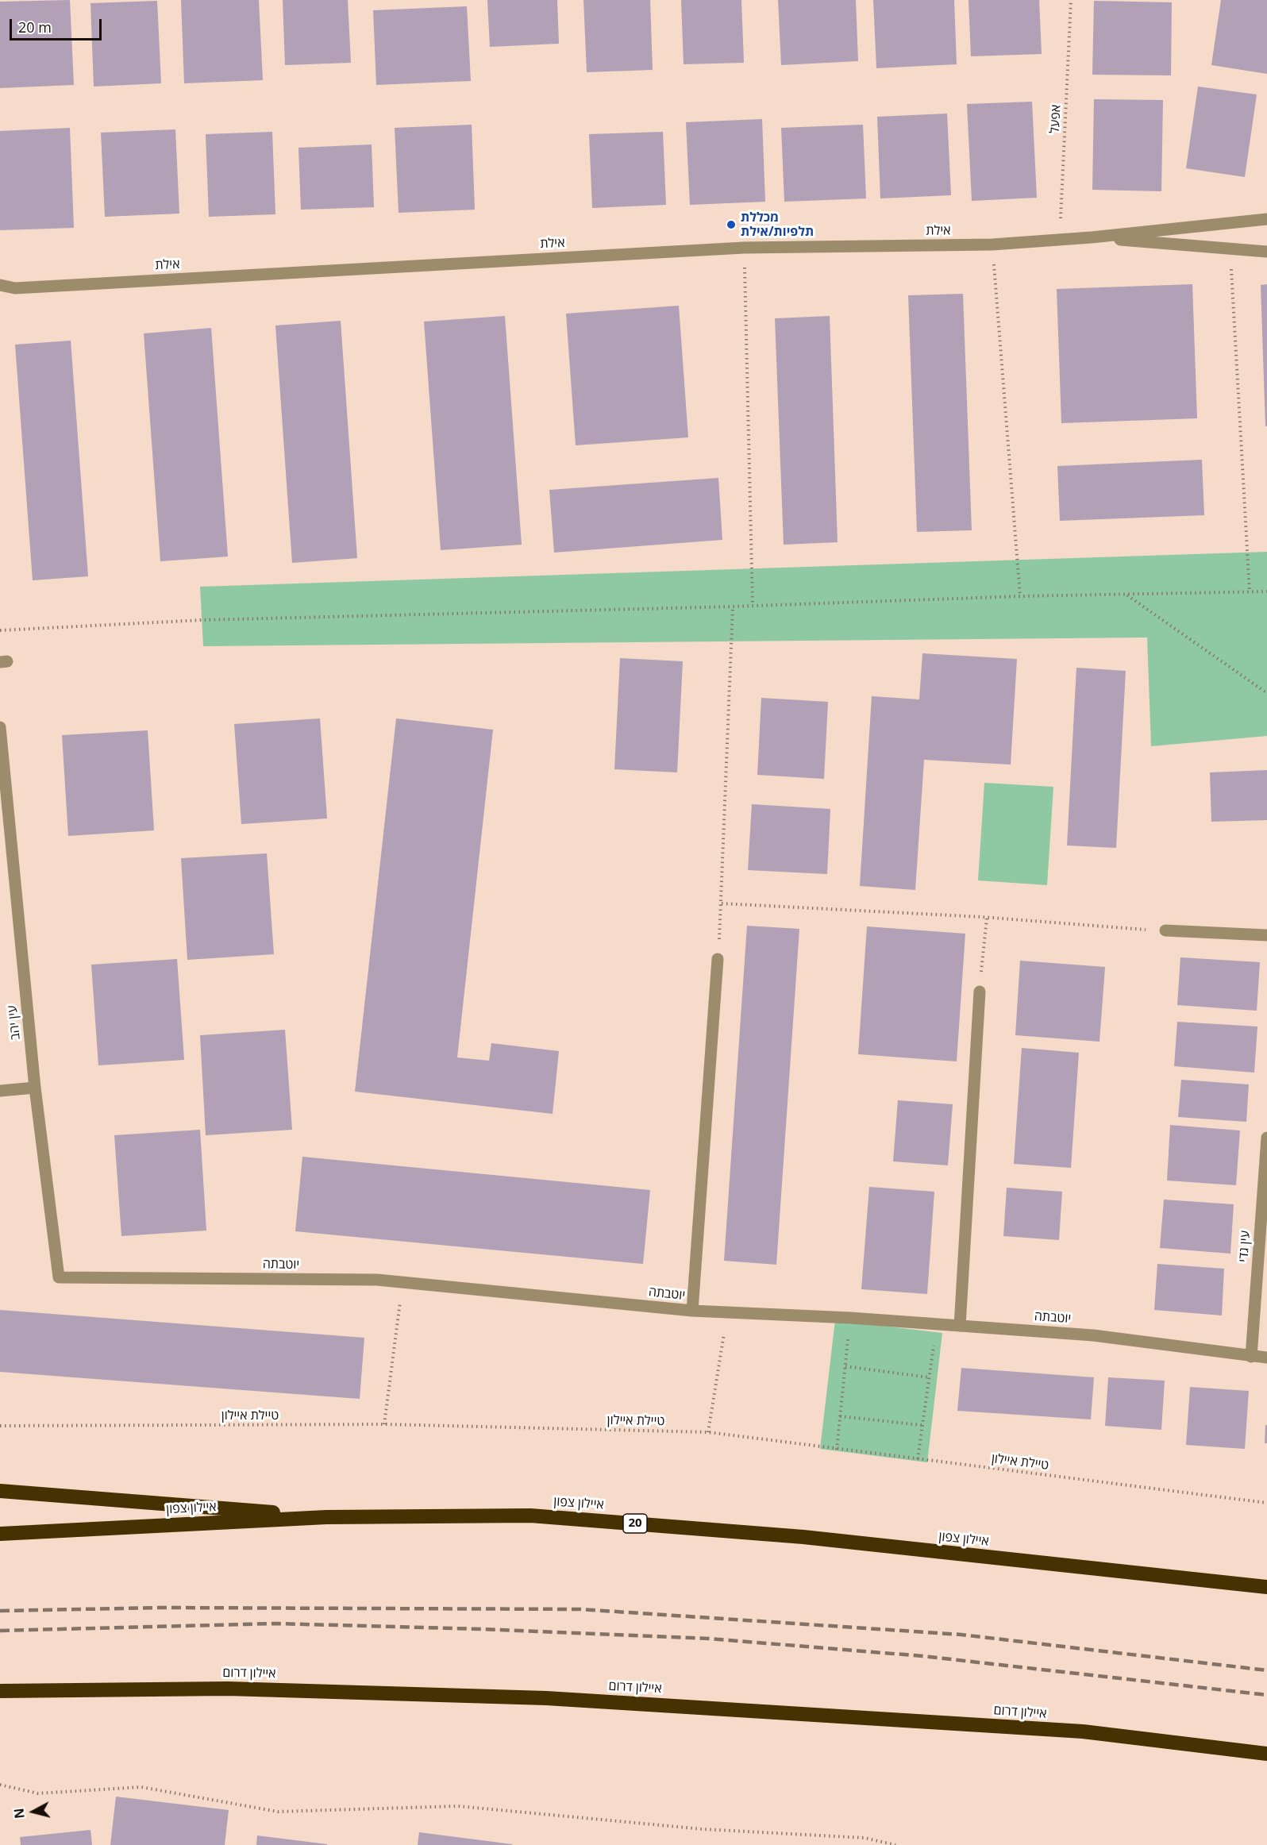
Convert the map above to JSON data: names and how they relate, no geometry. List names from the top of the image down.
{
  "streets": {
    "highway": ["איילון צפון", "20", "איילון דרום"],
    "street": [
      "אילת",
      "עין יהב",
      "עין גדי",
      "יוטבתה"
    ],
    "path": ["אפעל", "טיילת איילון"]
  },
  "crossings": [
    ["אפעל", "אילת"],
    ["עין יהב", "יוטבתה"],
    ["עין גדי", "יוטבתה"]
  ],
  "places": ["מכללת תלפיות/אילת"],
  "scale_bar": "20 m",
  "north": "left"
}
